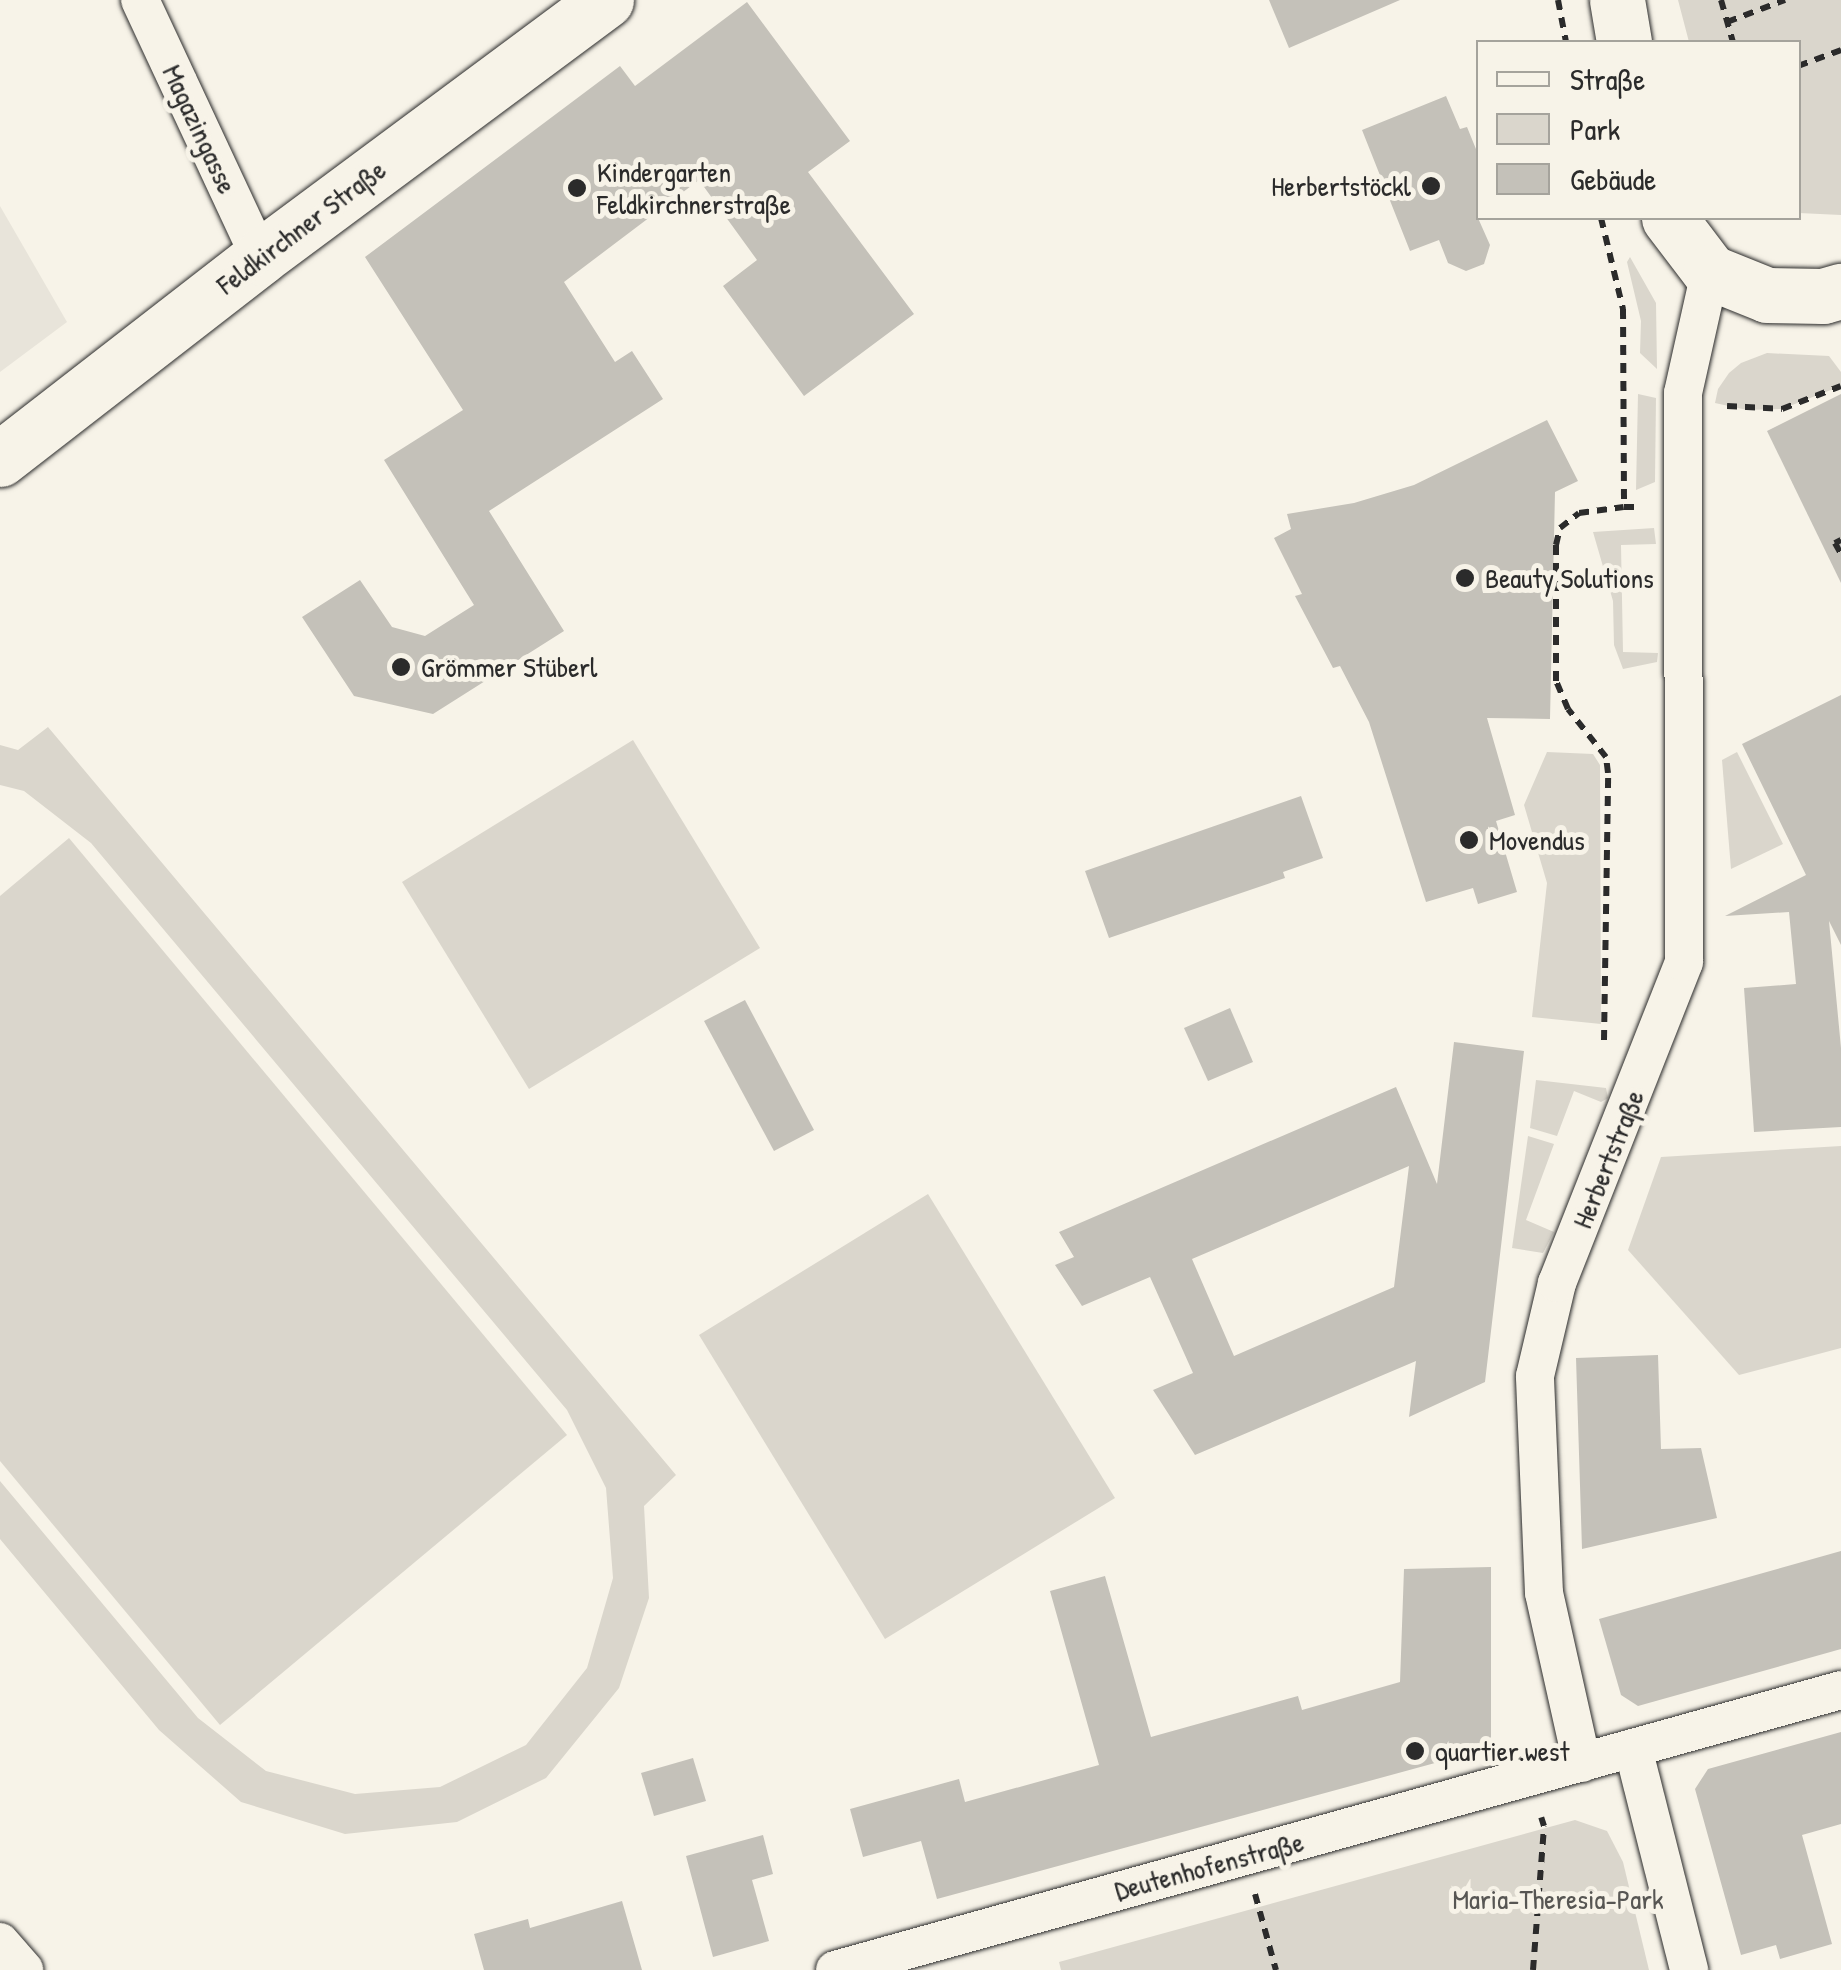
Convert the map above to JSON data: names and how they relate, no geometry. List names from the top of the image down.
{
  "streets": {
    "main road": ["Feldkirchner Straße"],
    "street": ["Magazingasse", "Herbertstraße", "Deutenhofenstraße"]
  },
  "crossings": [
    ["Magazingasse", "Feldkirchner Straße"],
    ["Herbertstraße", "Deutenhofenstraße"]
  ],
  "parks": ["Maria-Theresia-Park"],
  "places": [
    "Herbertstöckl",
    "Kindergarten Feldkirchnerstraße",
    "Beauty Solutions",
    "Grömmer Stüberl",
    "Movendus",
    "quartier.west"
  ],
  "legend": ["Straße", "Park", "Gebäude"]
}
